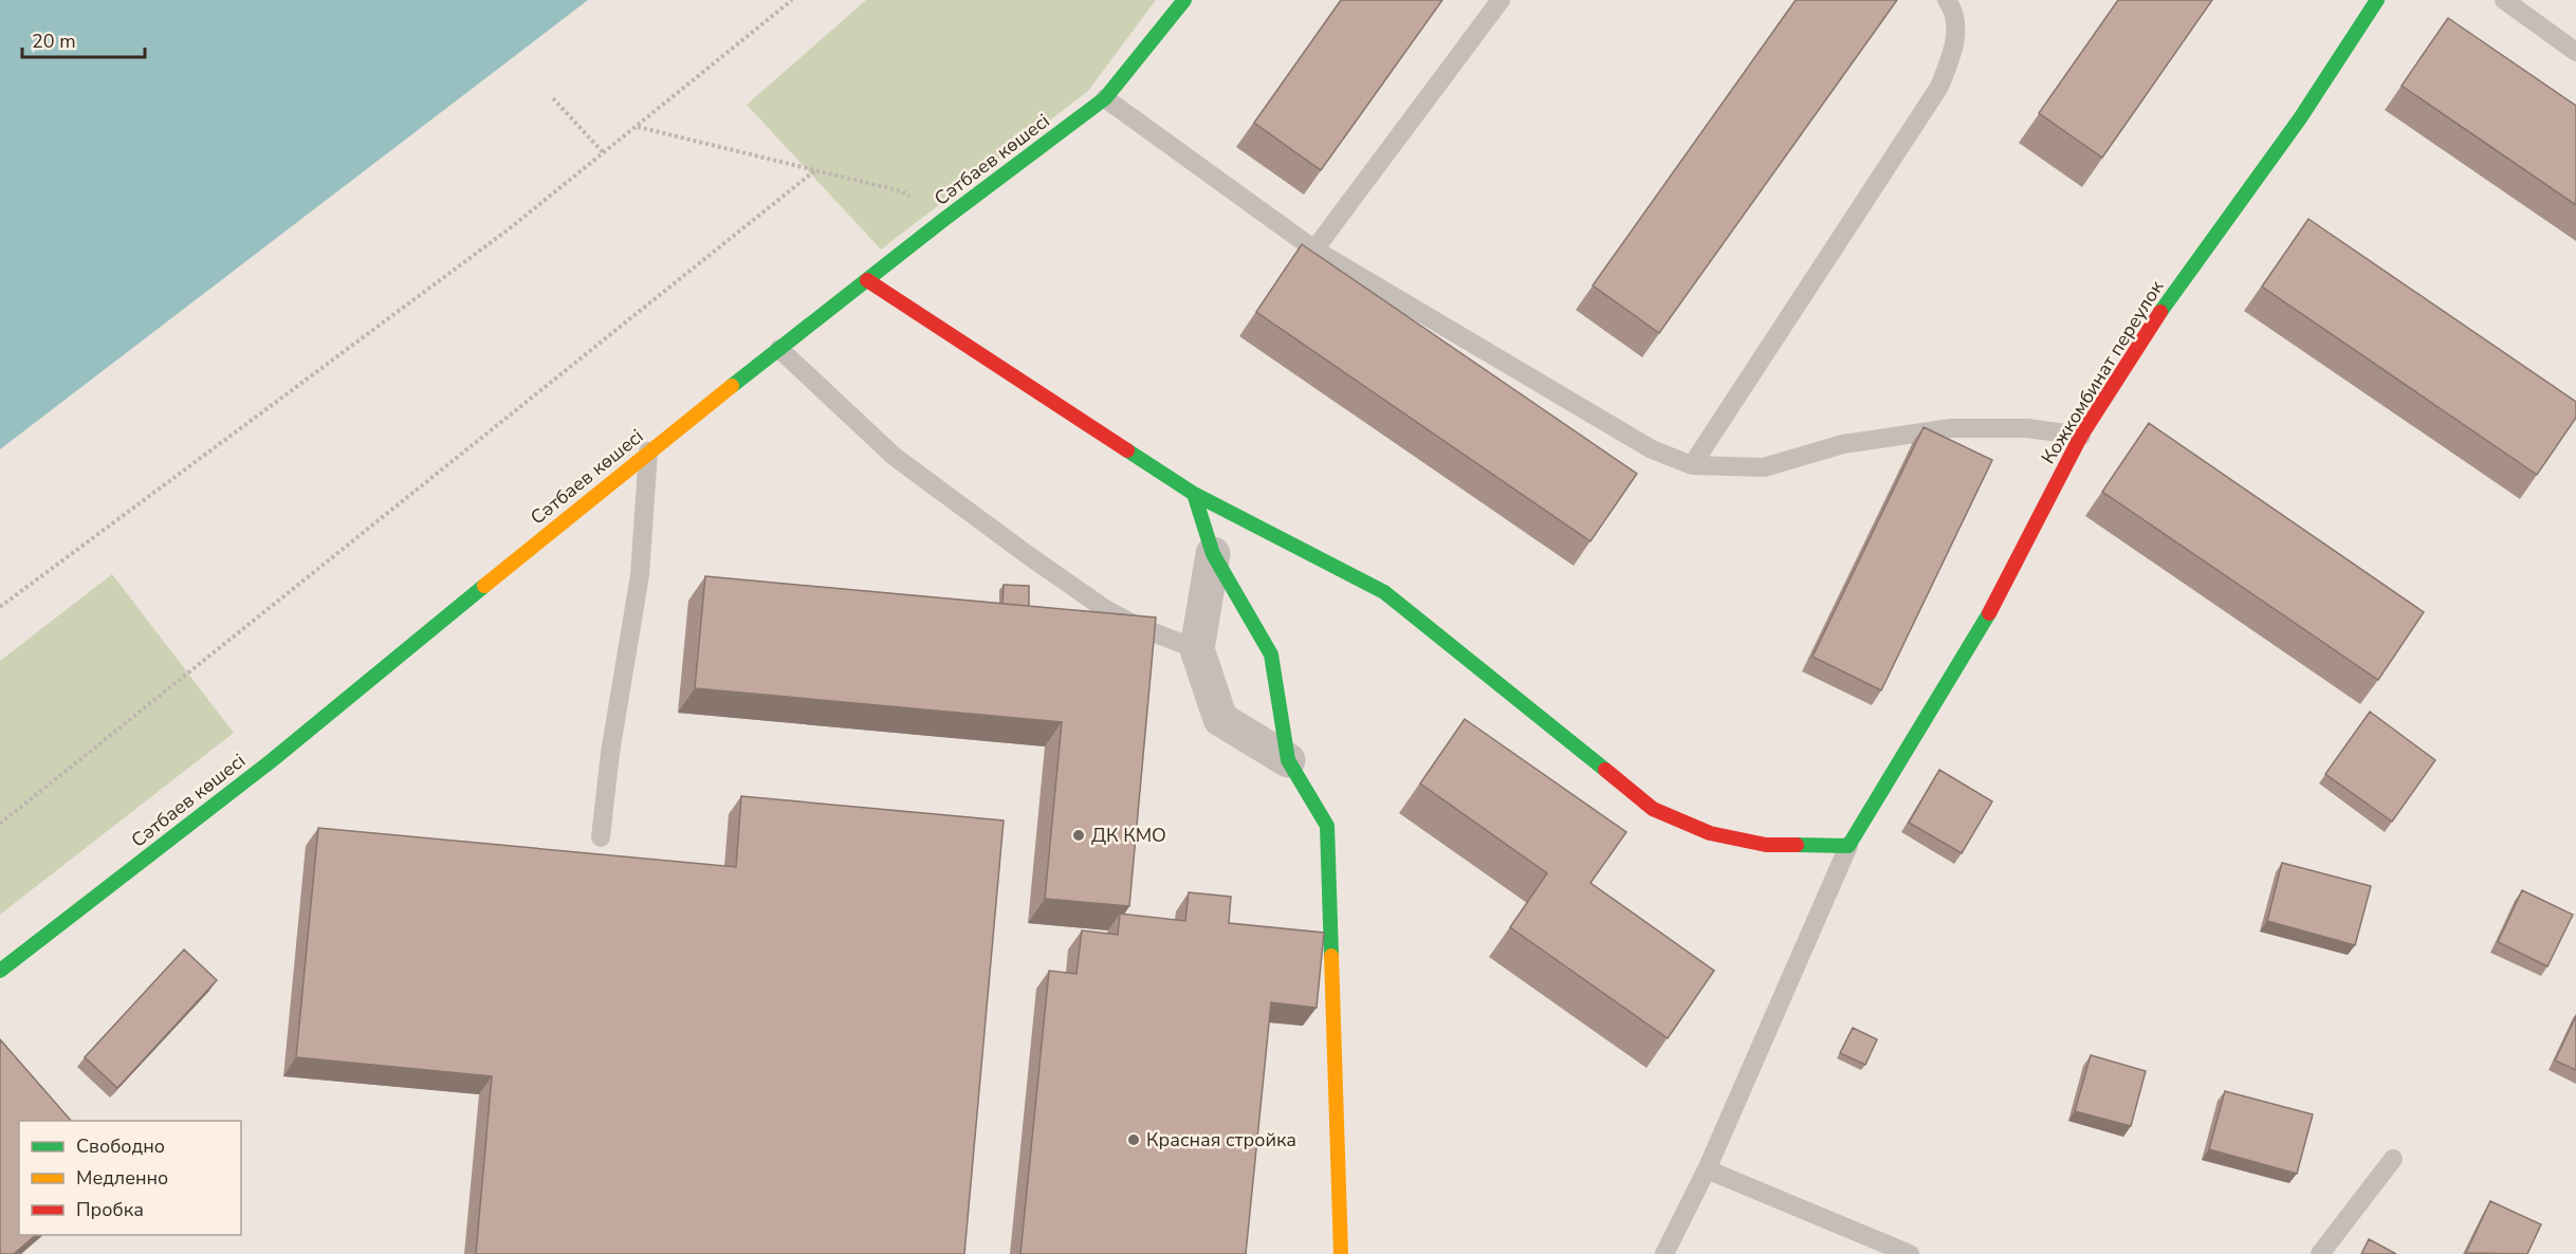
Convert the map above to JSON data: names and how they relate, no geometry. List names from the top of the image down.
{
  "streets": {
    "street": ["Сәтбаев көшесі", "Кожкомбинат переулок"]
  },
  "places": ["ДК КМО", "Красная стройка"],
  "legend": ["Свободно", "Медленно", "Пробка"],
  "scale_bar": "20 m"
}
